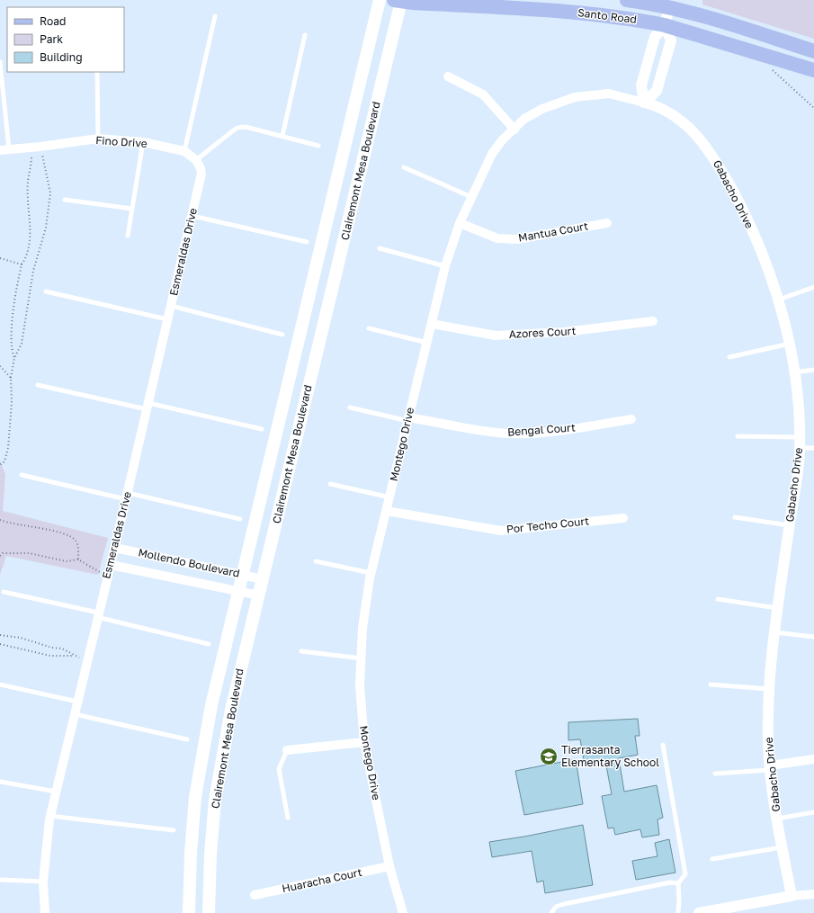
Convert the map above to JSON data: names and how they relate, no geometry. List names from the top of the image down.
{
  "streets": {
    "main road": ["Santo Road", "Clairemont Mesa Boulevard"],
    "street": [
      "Fino Drive",
      "Gabacho Drive",
      "Mantua Court",
      "Esmeraldas Drive",
      "Azores Court",
      "Bengal Court",
      "Montego Drive",
      "Por Techo Court",
      "Mollendo Boulevard",
      "Huaracha Court"
    ]
  },
  "crossings": [
    ["Santo Road", "Clairemont Mesa Boulevard"],
    ["Fino Drive", "Esmeraldas Drive"],
    ["Clairemont Mesa Boulevard", "Mollendo Boulevard"],
    ["Gabacho Drive", "Montego Drive"],
    ["Mantua Court", "Montego Drive"],
    ["Esmeraldas Drive", "Mollendo Boulevard"],
    ["Azores Court", "Montego Drive"],
    ["Bengal Court", "Montego Drive"],
    ["Montego Drive", "Por Techo Court"],
    ["Montego Drive", "Huaracha Court"]
  ],
  "places": {
    "school or university": ["Tierrasanta Elementary School"]
  },
  "legend": ["Road", "Park", "Building"]
}
